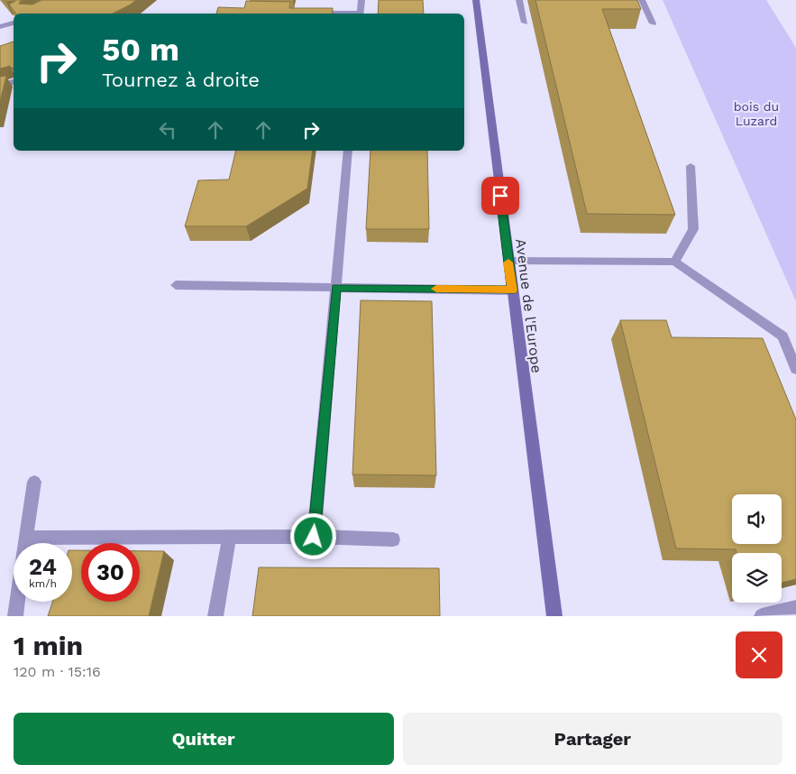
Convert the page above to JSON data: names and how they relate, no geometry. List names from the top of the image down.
{
  "streets": {
    "main road": ["Avenue de l'Europe"]
  },
  "parks": ["bois du Luzard"],
  "page": {
    "turn": ["50 m", "Tournez à droite"],
    "speed": "24 km/h",
    "limit": "30",
    "heading": ["1 min", "120 m · 15:16"],
    "buttons": ["Quitter", "Partager"]
  }
}
